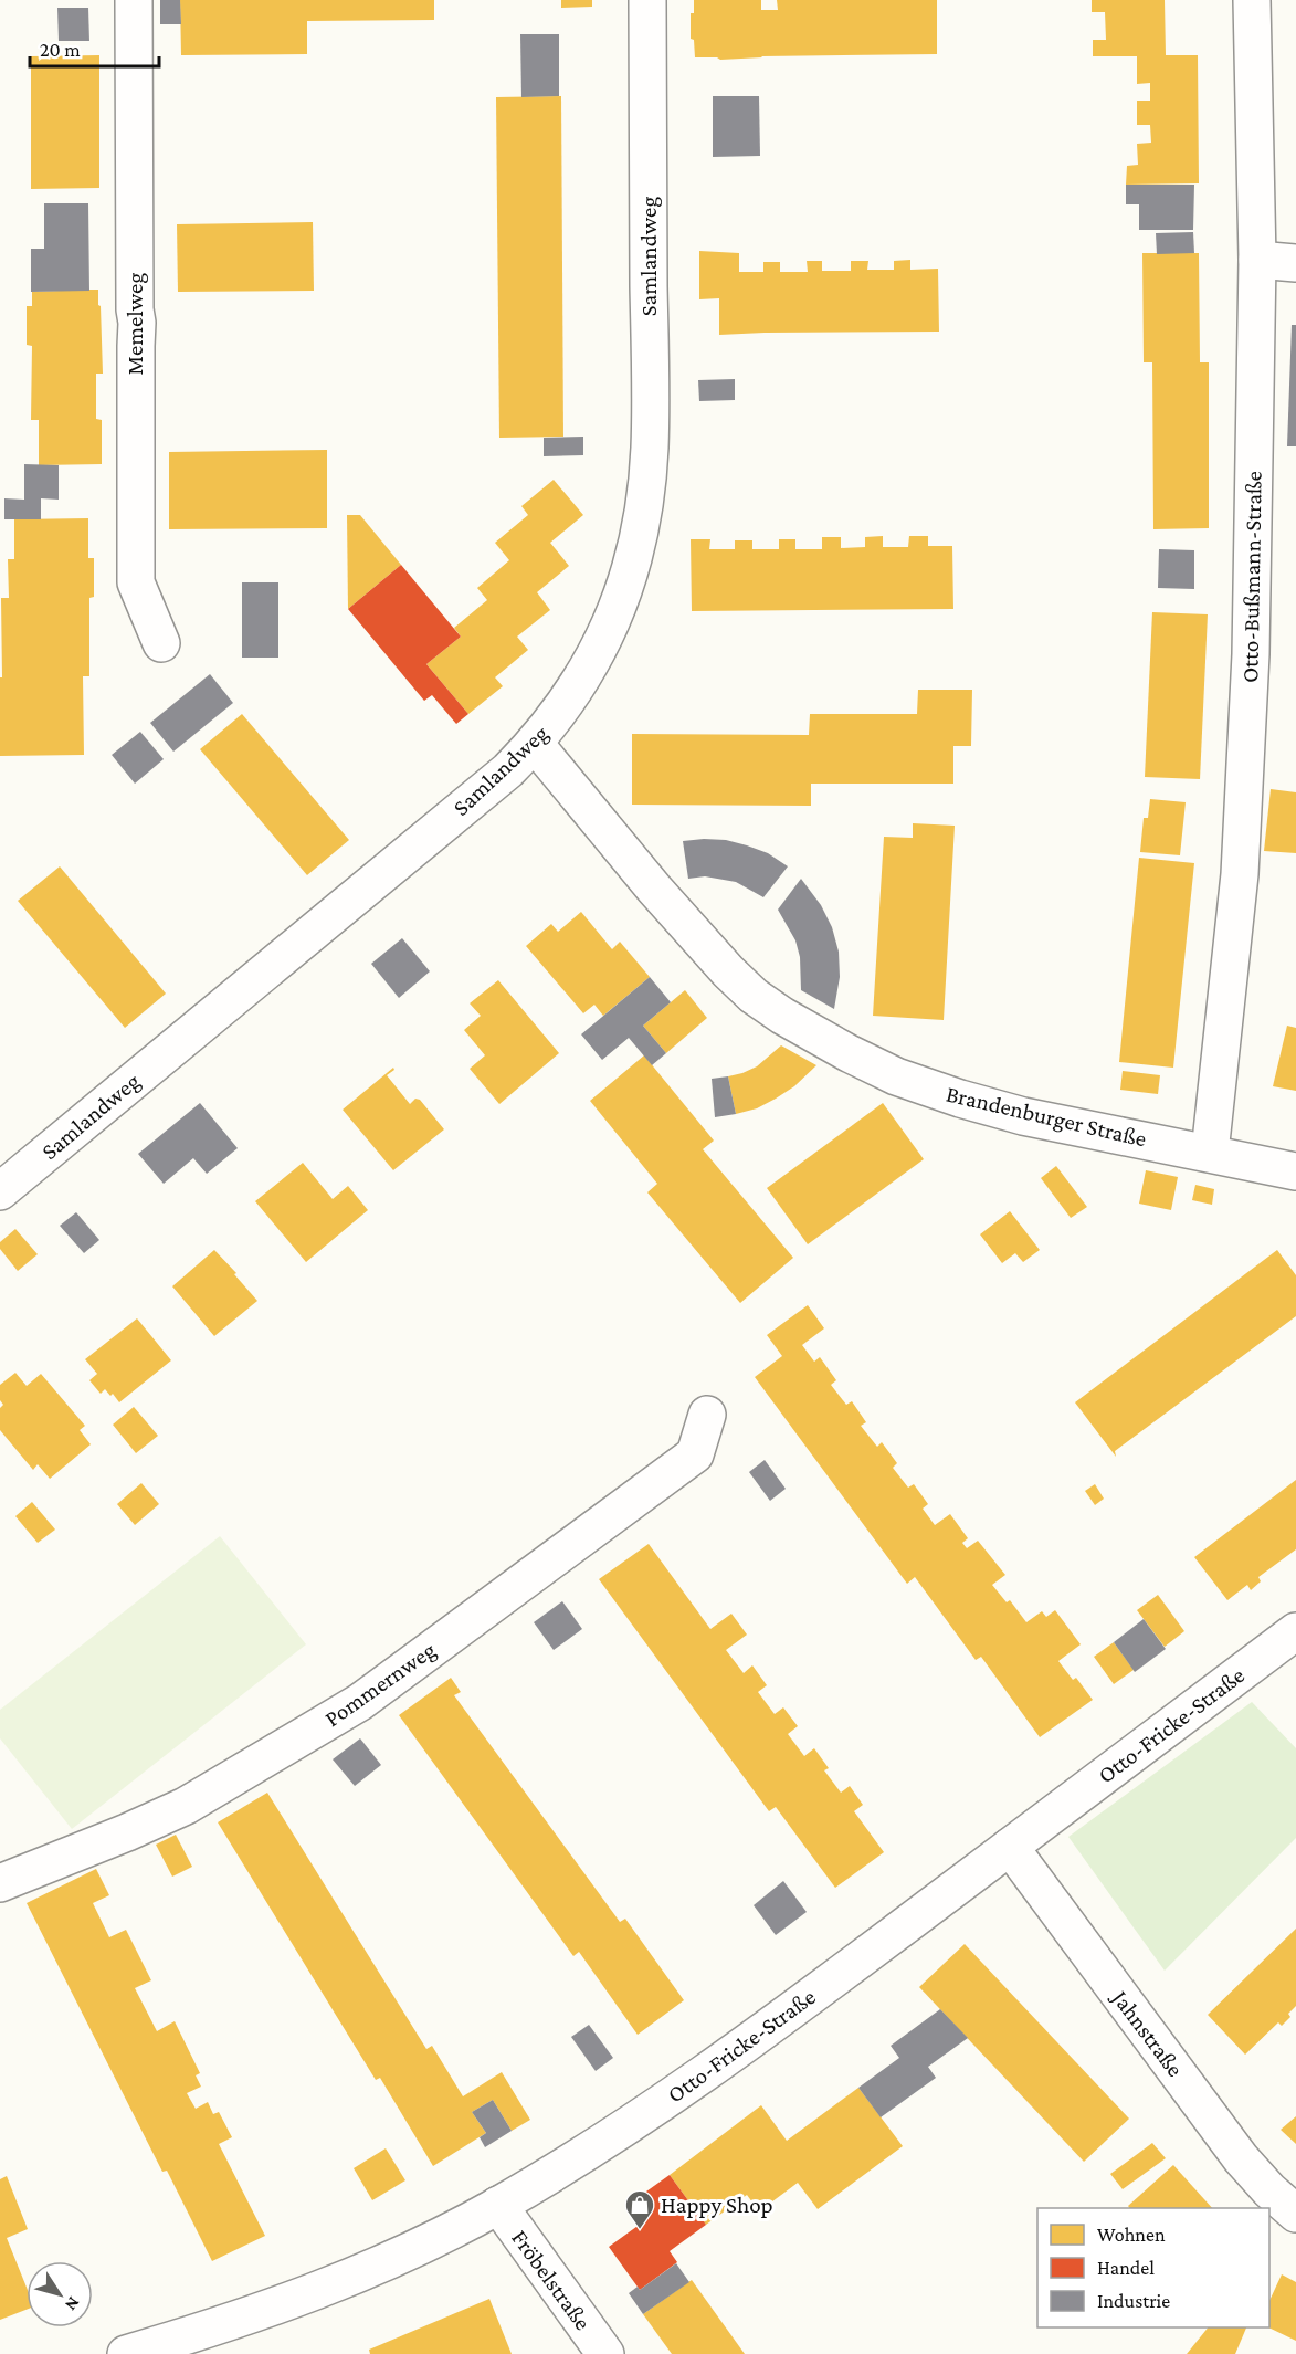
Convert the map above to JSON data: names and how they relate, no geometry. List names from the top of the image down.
{
  "streets": {
    "street": [
      "Samlandweg",
      "Memelweg",
      "Otto-Bußmann-Straße",
      "Brandenburger Straße",
      "Pommernweg",
      "Otto-Fricke-Straße",
      "Jahnstraße",
      "Fröbelstraße"
    ]
  },
  "crossings": [
    ["Samlandweg", "Brandenburger Straße"],
    ["Otto-Bußmann-Straße", "Brandenburger Straße"],
    ["Otto-Fricke-Straße", "Jahnstraße"],
    ["Otto-Fricke-Straße", "Fröbelstraße"]
  ],
  "places": {
    "shop": ["Happy Shop"]
  },
  "legend": ["Wohnen", "Handel", "Industrie"],
  "scale_bar": "20 m",
  "north": "bottom right"
}
